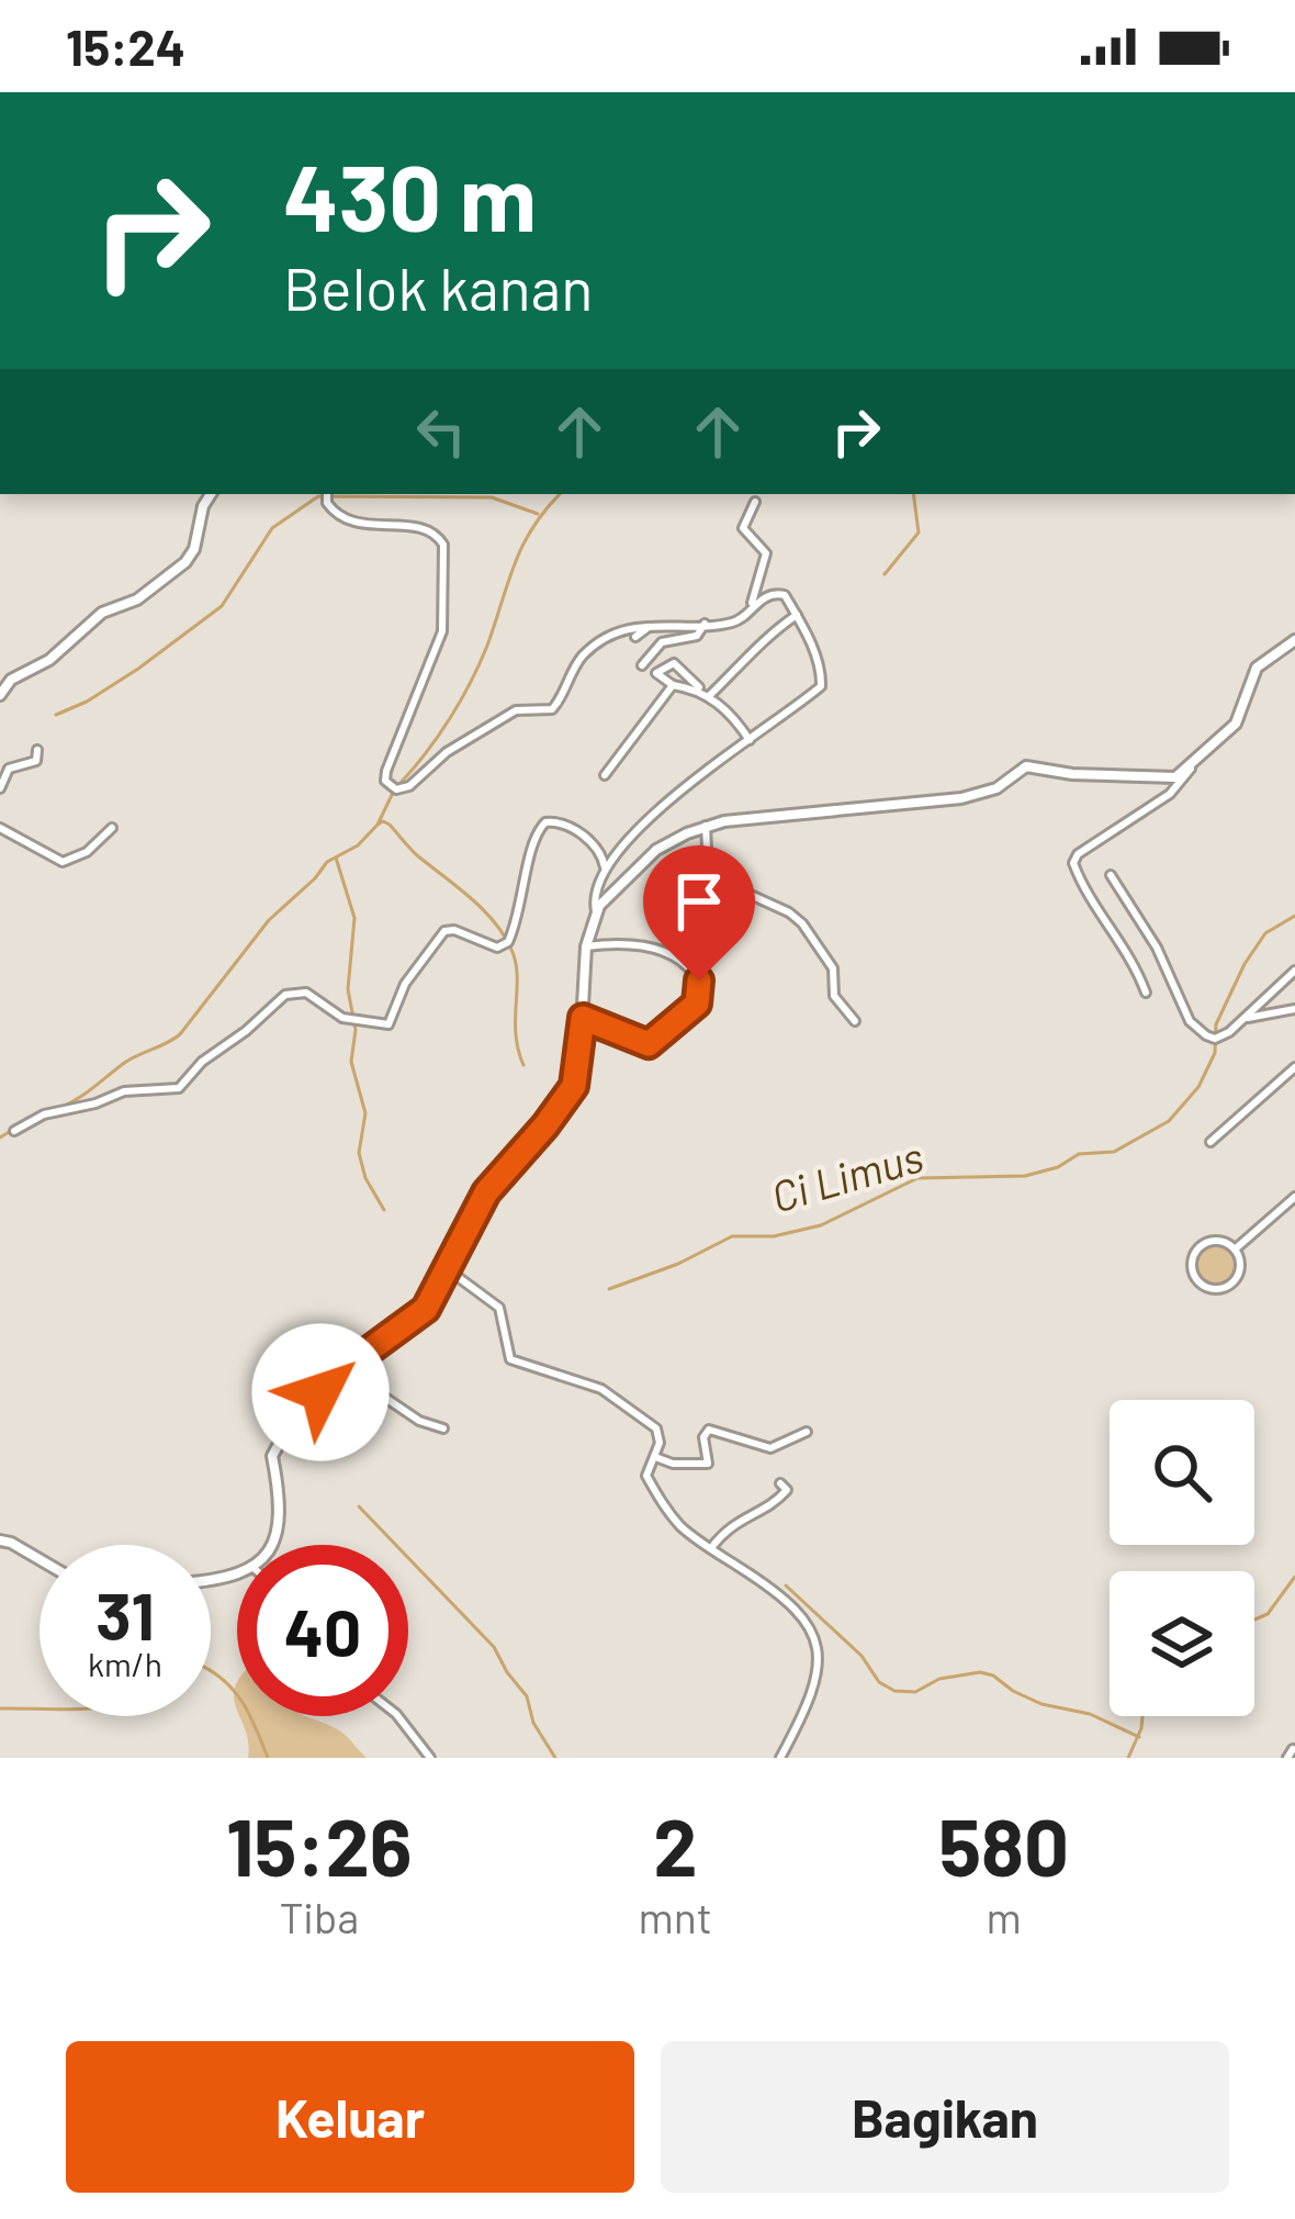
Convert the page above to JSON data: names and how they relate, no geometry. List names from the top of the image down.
{
  "water": ["Ci Limus"],
  "page": {
    "status": "15:24",
    "turn": ["430 m", "Belok kanan"],
    "speed": "31 km/h",
    "limit": "40",
    "eta": [
      "15:26",
      "Tiba",
      "2",
      "mnt",
      "580",
      "m"
    ],
    "buttons": ["Keluar", "Bagikan"]
  }
}
